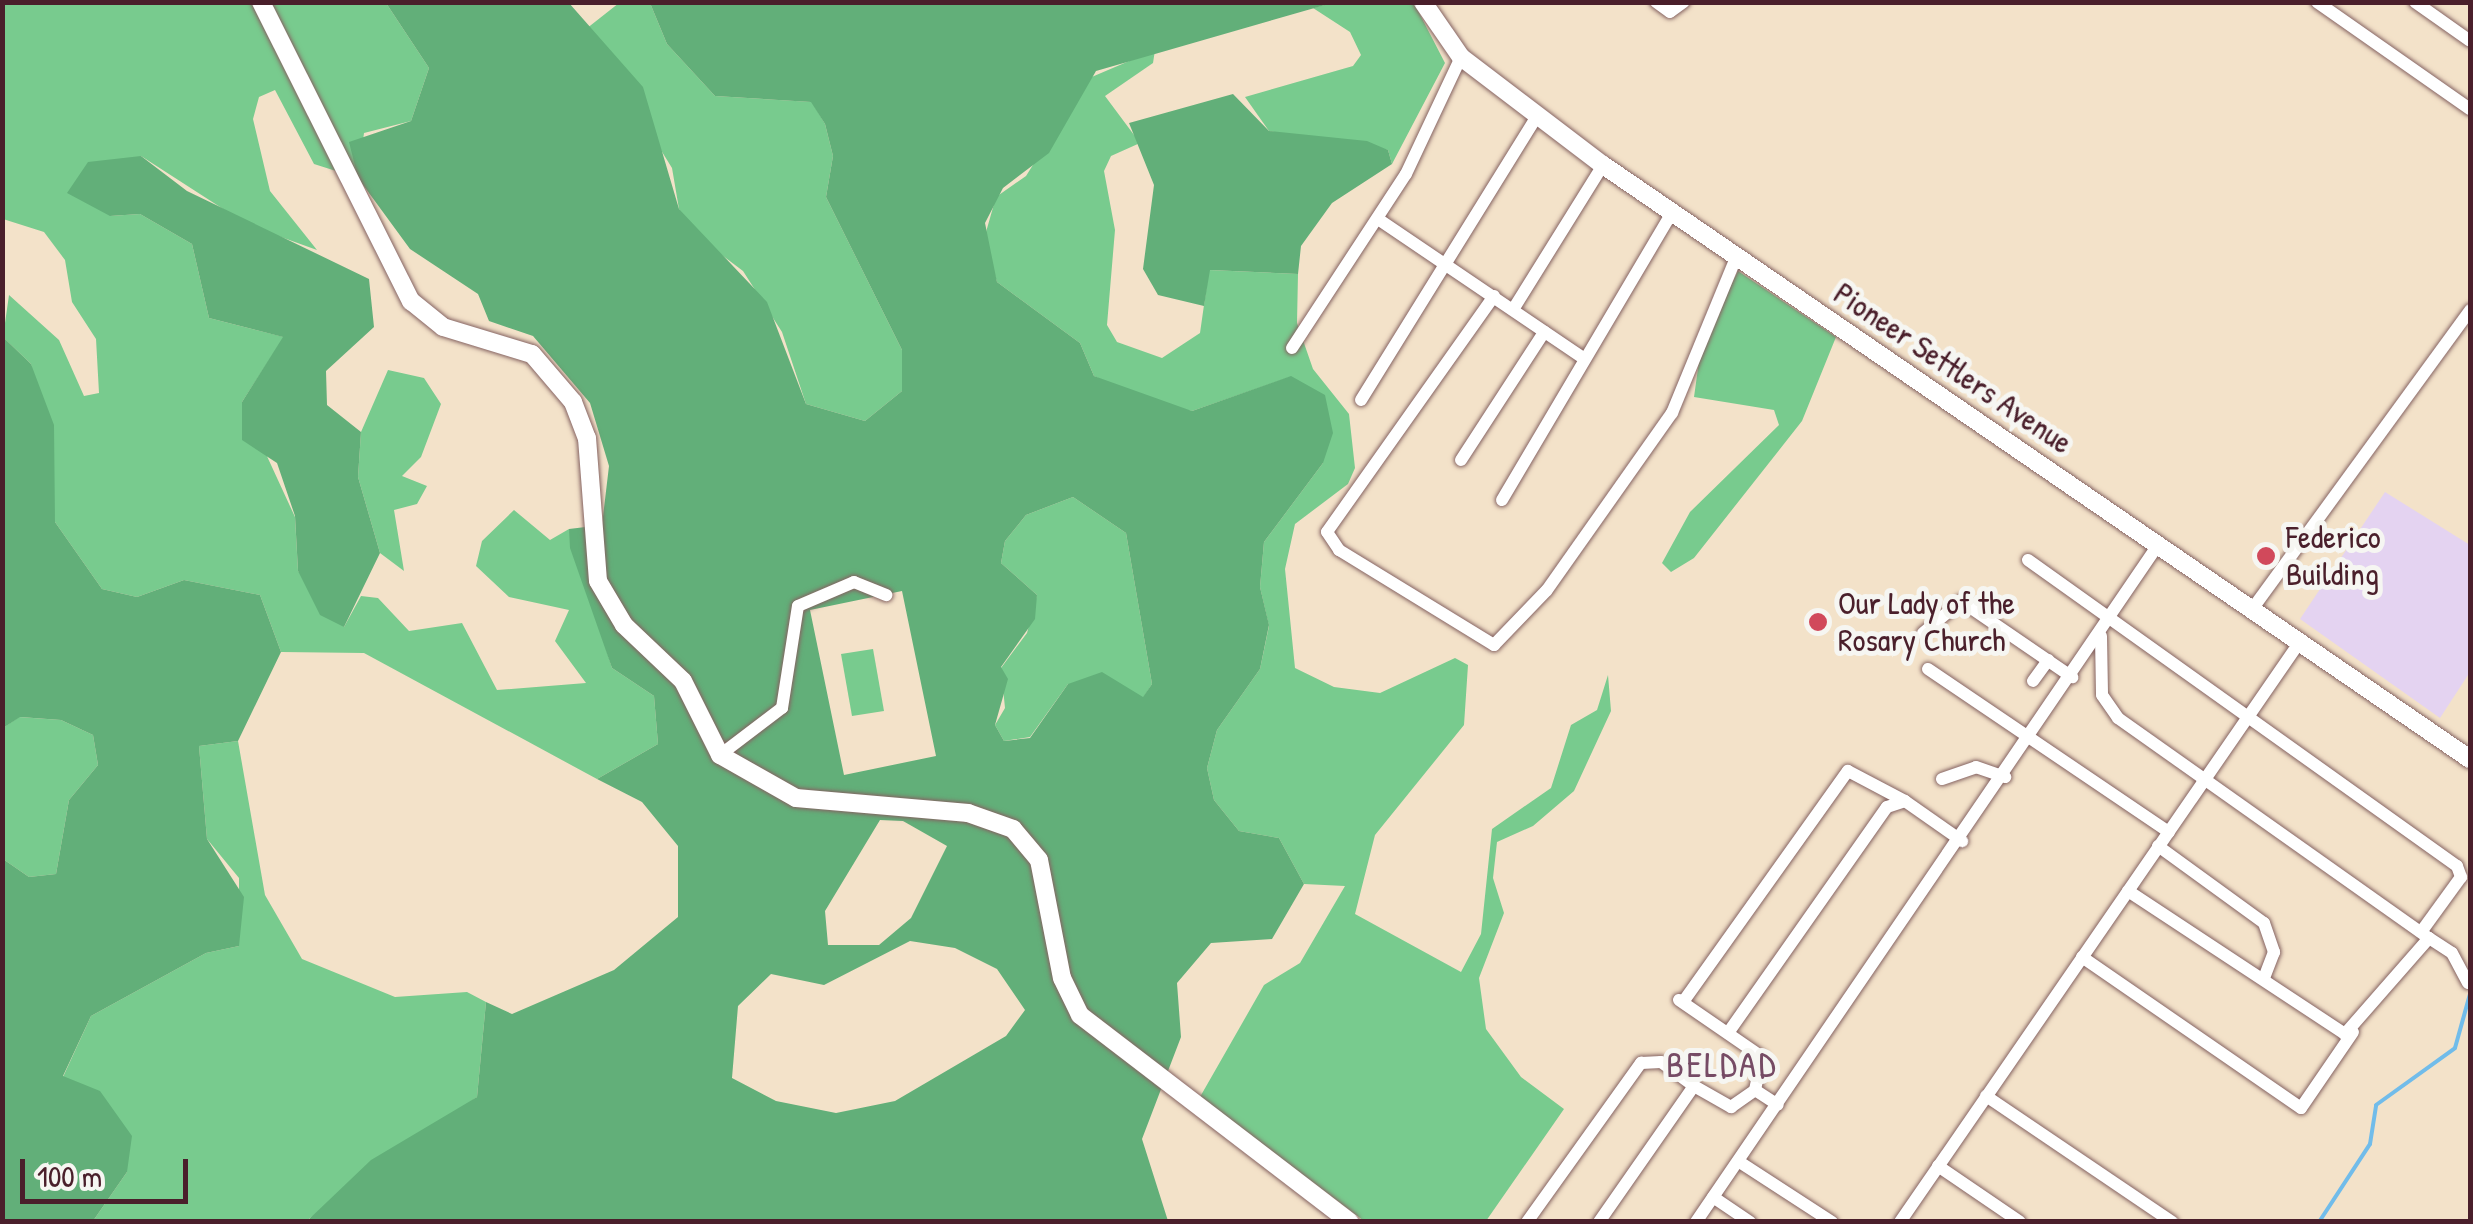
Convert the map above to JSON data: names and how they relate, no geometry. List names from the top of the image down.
{
  "streets": {
    "main road": ["Pioneer Settlers Avenue"]
  },
  "districts": ["BELDAD"],
  "places": ["Federico Building", "Our Lady of the Rosary Church"],
  "scale_bar": "100 m"
}
